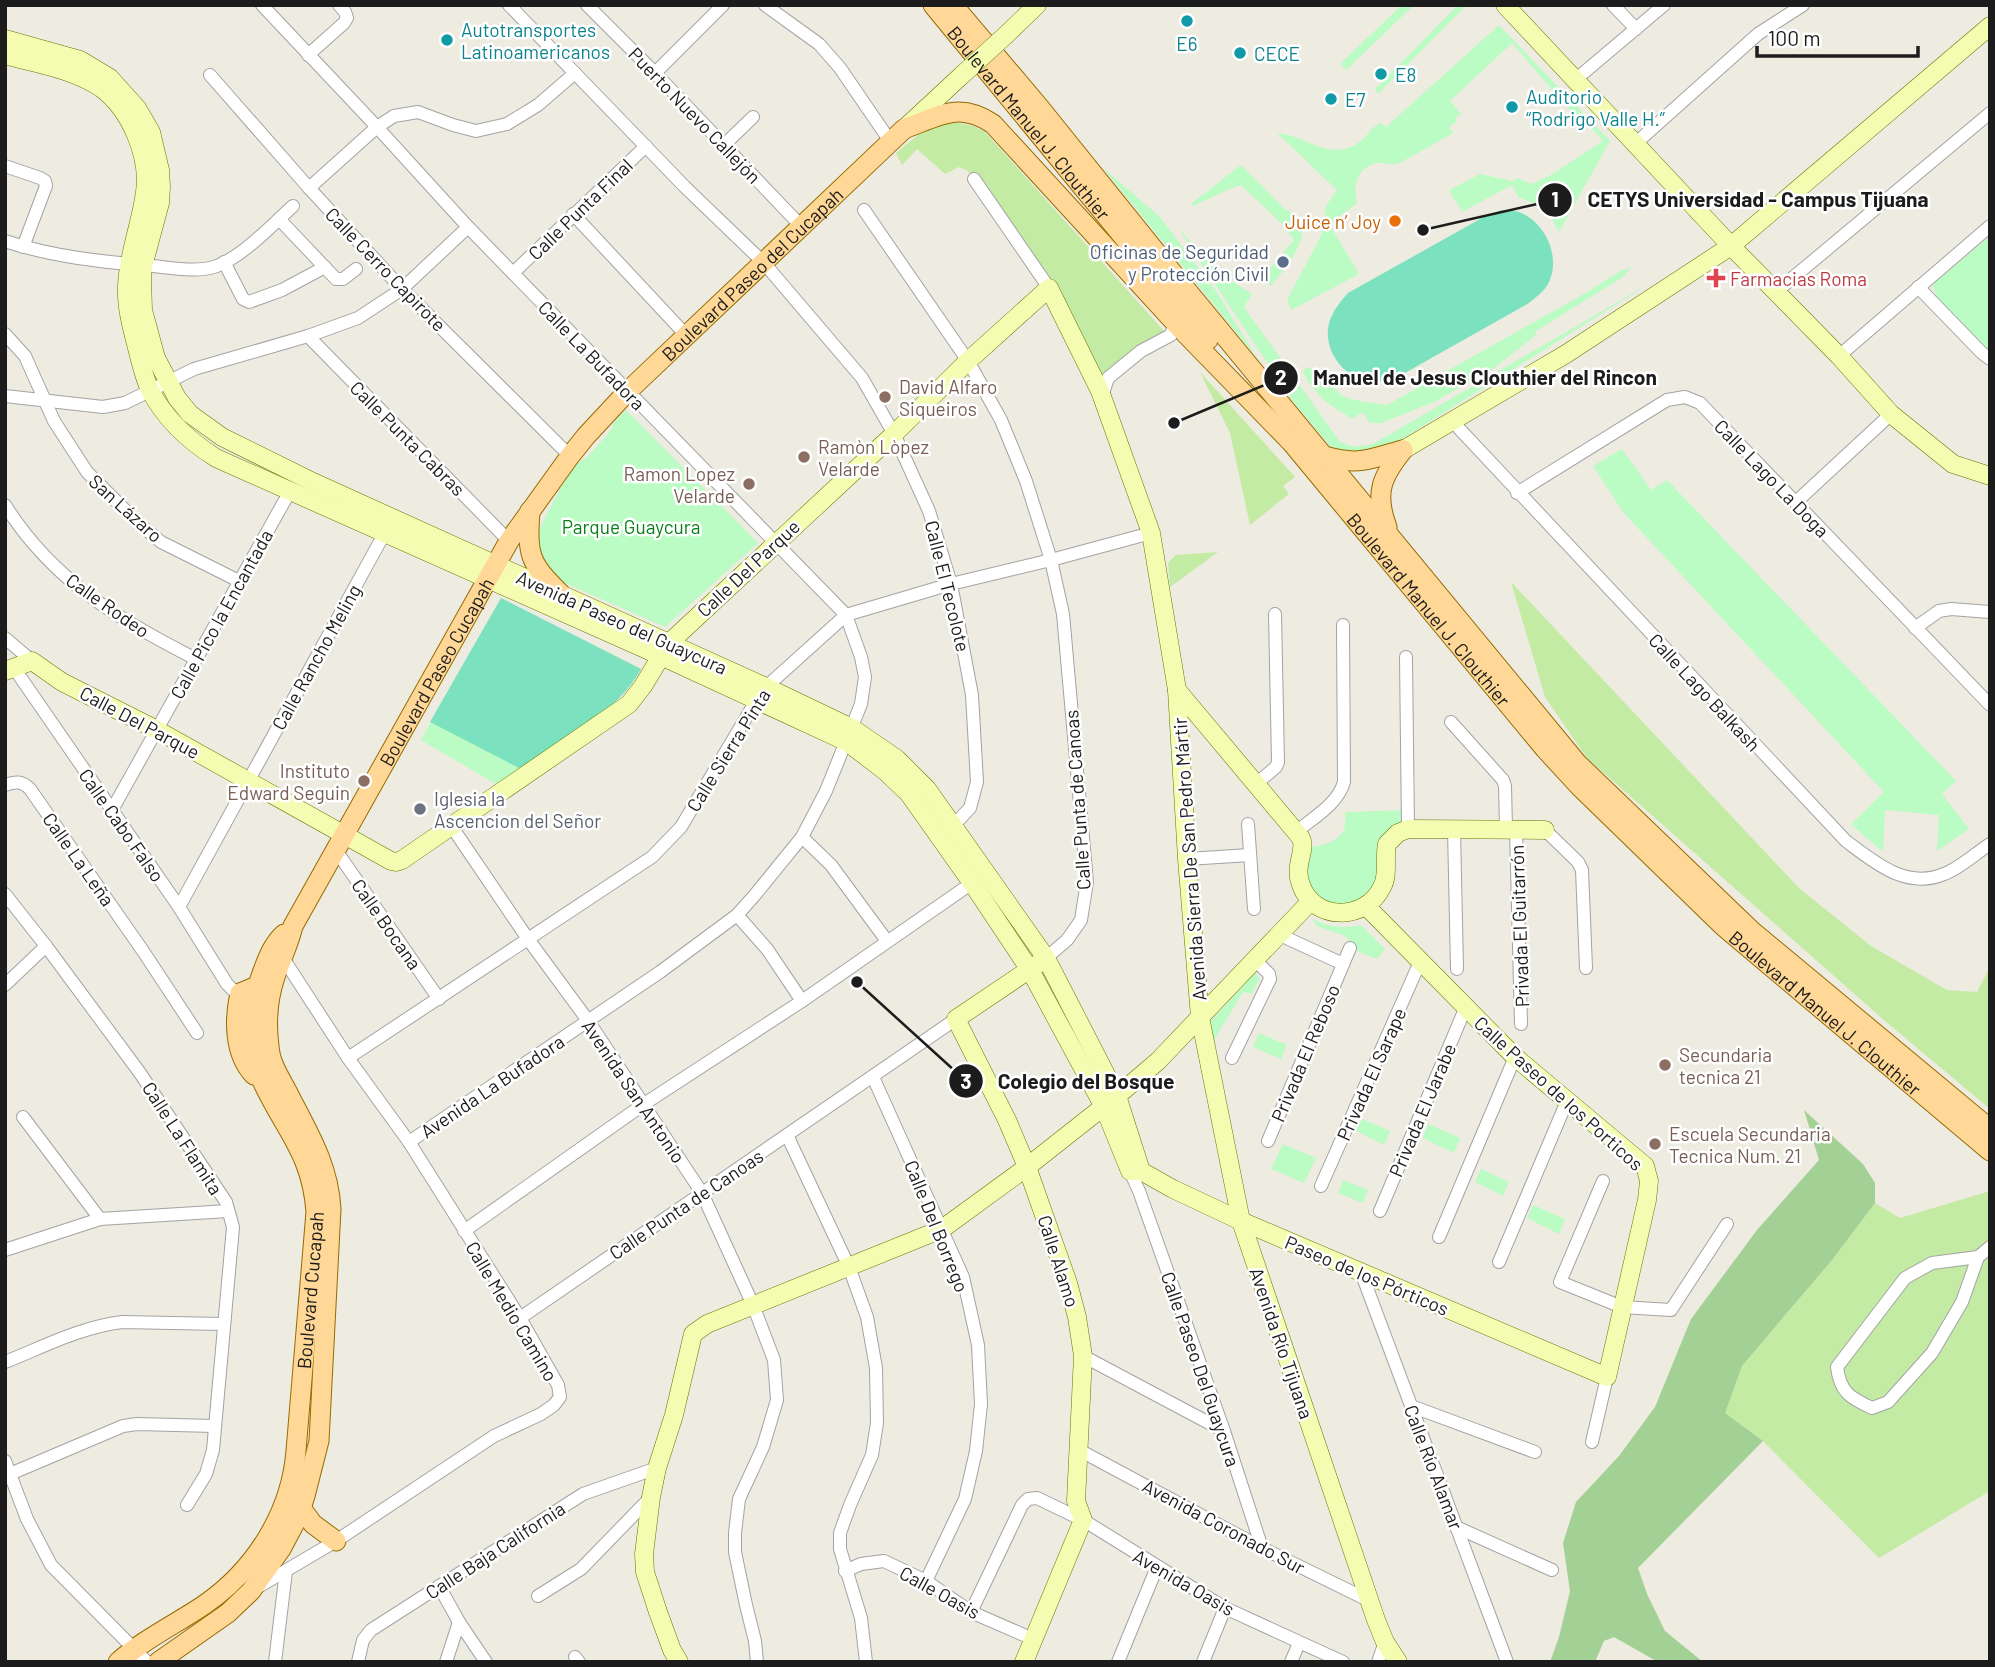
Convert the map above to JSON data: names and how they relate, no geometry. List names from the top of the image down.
{
  "streets": {
    "main road": [
      "Boulevard Manuel J. Clouthier",
      "Boulevard Paseo del Cucapah",
      "Boulevard Paseo Cucapah",
      "Boulevard Cucapah"
    ],
    "street": [
      "Puerto Nuevo Callejón",
      "Calle Punta Final",
      "Calle Cerro Capirote",
      "Calle La Bufadora",
      "Calle Punta Cabras",
      "Calle Lago La Doga",
      "San Lázaro",
      "Calle Del Parque",
      "Calle El Tecolote",
      "Calle Rodeo",
      "Calle Pico la Encantada",
      "Avenida Paseo del Guaycura",
      "Calle Rancho Meling",
      "Calle Lago Balkash",
      "Calle Sierra Pinta",
      "Calle Punta de Canoas",
      "Calle Cabo Falso",
      "Calle La Leña",
      "Avenida Sierra De San Pedro Mártir",
      "Calle Bocana",
      "Privada El Guitarrón",
      "Privada El Reboso",
      "Privada El Sarape",
      "Avenida La Bufadora",
      "Avenida San Antonio",
      "Calle Paseo de los Porticos",
      "Privada El Jarabe",
      "Calle La Flamita",
      "Calle Del Borrego",
      "Calle Alamo",
      "Paseo de los Pórticos",
      "Calle Medio Camino",
      "Avenida Río Tijuana",
      "Calle Paseo Del Guaycura",
      "Calle Río Alamar",
      "Avenida Coronado Sur",
      "Calle Baja California",
      "Avenida Oasis",
      "Calle Oasis"
    ]
  },
  "crossings": [
    ["Puerto Nuevo Callejón", "Boulevard Paseo del Cucapah"],
    ["Calle Punta Final", "Calle La Bufadora"],
    ["Calle Punta Final", "Calle El Tecolote"],
    ["Calle Cerro Capirote", "Boulevard Paseo del Cucapah"],
    ["Boulevard Paseo del Cucapah", "Calle La Bufadora"],
    ["Boulevard Paseo del Cucapah", "Calle Punta Cabras"],
    ["Boulevard Paseo del Cucapah", "Calle El Tecolote"],
    ["Boulevard Paseo del Cucapah", "Avenida Paseo del Guaycura"],
    ["Boulevard Paseo del Cucapah", "Boulevard Paseo Cucapah"],
    ["Calle La Bufadora", "Calle Del Parque"],
    ["Calle La Bufadora", "Avenida Paseo del Guaycura"],
    ["Calle La Bufadora", "Calle Sierra Pinta"],
    ["Calle La Bufadora", "Avenida La Bufadora"],
    ["Calle Lago La Doga", "Calle Lago Balkash"],
    ["San Lázaro", "Calle Pico la Encantada"],
    ["Calle Del Parque", "Calle El Tecolote"],
    ["Calle Del Parque", "Calle Pico la Encantada"],
    ["Calle Del Parque", "Avenida Paseo del Guaycura"],
    ["Calle Del Parque", "Calle Rancho Meling"],
    ["Calle Del Parque", "Boulevard Paseo Cucapah"],
    ["Calle Del Parque", "Calle Punta de Canoas"],
    ["Calle Del Parque", "Avenida Sierra De San Pedro Mártir"],
    ["Calle Del Parque", "Calle Bocana"],
    ["Calle Del Parque", "Avenida San Antonio"],
    ["Calle El Tecolote", "Avenida Paseo del Guaycura"],
    ["Calle El Tecolote", "Calle Sierra Pinta"],
    ["Calle Rodeo", "Calle Pico la Encantada"],
    ["Calle Pico la Encantada", "Avenida Paseo del Guaycura"],
    ["Calle Pico la Encantada", "Calle Cabo Falso"],
    ["Avenida Paseo del Guaycura", "Calle Rancho Meling"],
    ["Avenida Paseo del Guaycura", "Boulevard Paseo Cucapah"],
    ["Avenida Paseo del Guaycura", "Calle Sierra Pinta"],
    ["Avenida Paseo del Guaycura", "Calle Punta de Canoas"],
    ["Avenida Paseo del Guaycura", "Avenida Sierra De San Pedro Mártir"],
    ["Avenida Paseo del Guaycura", "Avenida La Bufadora"],
    ["Avenida Paseo del Guaycura", "Paseo de los Pórticos"],
    ["Avenida Paseo del Guaycura", "Calle Paseo Del Guaycura"],
    ["Calle Rancho Meling", "Calle Cabo Falso"],
    ["Boulevard Paseo Cucapah", "Calle Bocana"],
    ["Boulevard Paseo Cucapah", "Boulevard Cucapah"],
    ["Calle Sierra Pinta", "Calle Punta de Canoas"],
    ["Calle Sierra Pinta", "Avenida Sierra De San Pedro Mártir"],
    ["Calle Sierra Pinta", "Calle Bocana"],
    ["Calle Sierra Pinta", "Avenida San Antonio"],
    ["Calle Sierra Pinta", "Calle Medio Camino"],
    ["Calle Punta de Canoas", "Avenida San Antonio"],
    ["Calle Punta de Canoas", "Calle Del Borrego"],
    ["Calle Punta de Canoas", "Calle Alamo"],
    ["Calle Punta de Canoas", "Calle Medio Camino"],
    ["Calle Cabo Falso", "Boulevard Cucapah"],
    ["Avenida Sierra De San Pedro Mártir", "Avenida San Antonio"],
    ["Avenida Sierra De San Pedro Mártir", "Calle Del Borrego"],
    ["Avenida Sierra De San Pedro Mártir", "Calle Alamo"],
    ["Avenida Sierra De San Pedro Mártir", "Avenida Río Tijuana"],
    ["Avenida Sierra De San Pedro Mártir", "Calle Baja California"],
    ["Privada El Sarape", "Calle Paseo de los Porticos"],
    ["Avenida La Bufadora", "Avenida San Antonio"],
    ["Avenida La Bufadora", "Calle Medio Camino"],
    ["Calle Paseo de los Porticos", "Privada El Jarabe"],
    ["Calle Paseo de los Porticos", "Paseo de los Pórticos"],
    ["Calle Del Borrego", "Calle Oasis"],
    ["Calle Alamo", "Avenida Coronado Sur"],
    ["Calle Alamo", "Avenida Oasis"],
    ["Paseo de los Pórticos", "Avenida Río Tijuana"],
    ["Paseo de los Pórticos", "Calle Paseo Del Guaycura"],
    ["Paseo de los Pórticos", "Calle Río Alamar"],
    ["Boulevard Cucapah", "Calle Medio Camino"],
    ["Avenida Río Tijuana", "Avenida Coronado Sur"],
    ["Calle Paseo Del Guaycura", "Avenida Coronado Sur"],
    ["Avenida Oasis", "Calle Oasis"]
  ],
  "parks": ["Parque Guaycura"],
  "places": {
    "other": [
      "E6",
      "Autotransportes Latinoamericanos",
      "CECE",
      "E8",
      "E7",
      "Auditorio “Rodrigo Valle H.”",
      "Juice n’ Joy",
      "CETYS Universidad - Campus Tijuana",
      "Oficinas de Seguridad y Protección Civil",
      "David Alfaro Siqueiros",
      "Manuel de Jesus Clouthier del Rincon",
      "Ramòn Lòpez Velarde",
      "Ramon Lopez Velarde",
      "Instituto Edward Seguin",
      "Iglesia la Ascencion del Señor",
      "Colegio del Bosque",
      "Secundaria tecnica 21",
      "Escuela Secundaria Tecnica Num. 21"
    ],
    "health": ["Farmacias Roma"]
  },
  "scale_bar": "100 m"
}
